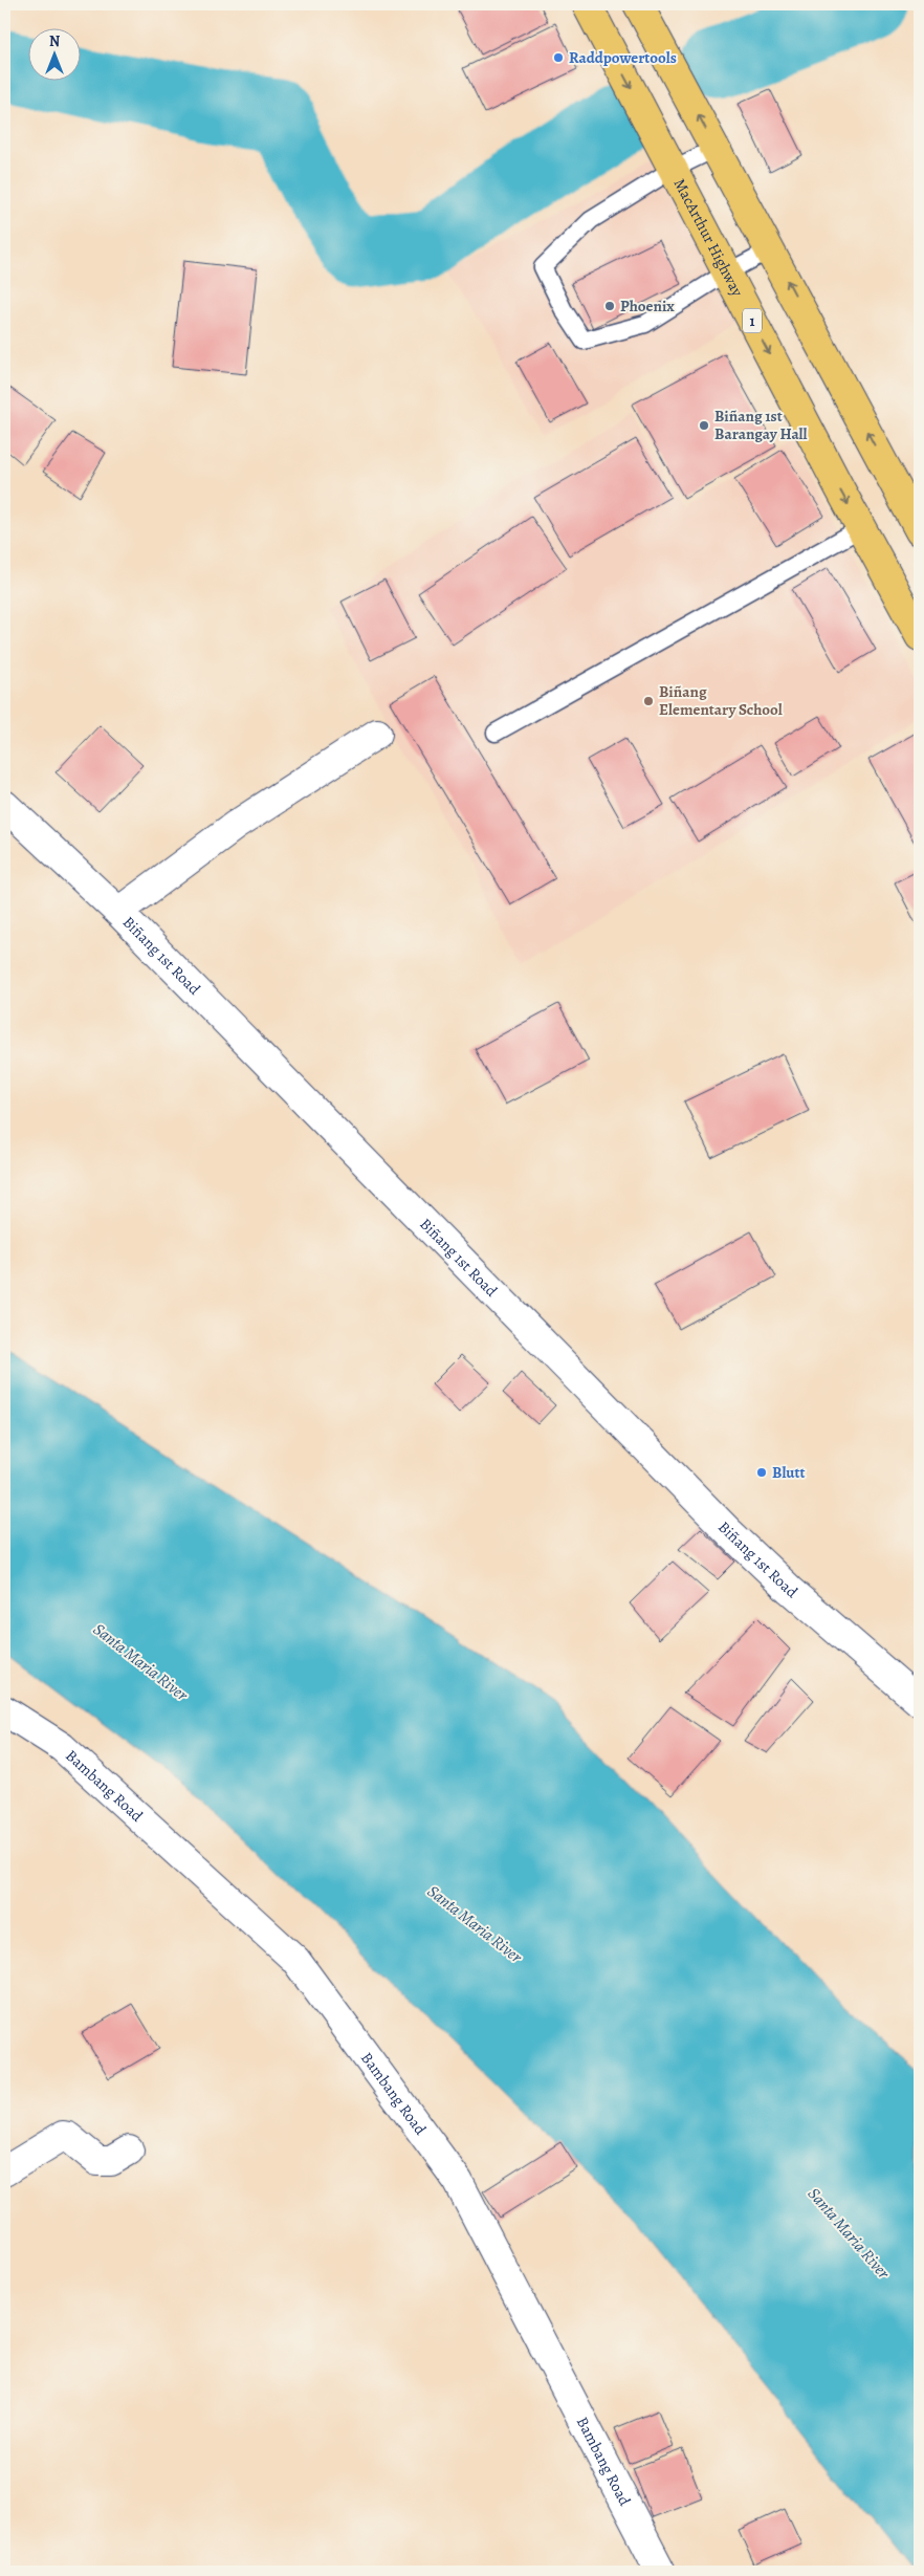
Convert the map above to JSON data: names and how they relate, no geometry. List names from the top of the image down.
{
  "streets": {
    "highway": ["MacArthur Highway", "1"],
    "street": ["Biñang 1st Road", "Bambang Road"]
  },
  "water": ["Santa Maria River"],
  "places": [
    "Raddpowertools",
    "Phoenix",
    "Biñang 1st Barangay Hall",
    "Biñang Elementary School",
    "Blutt"
  ],
  "north": "top"
}
